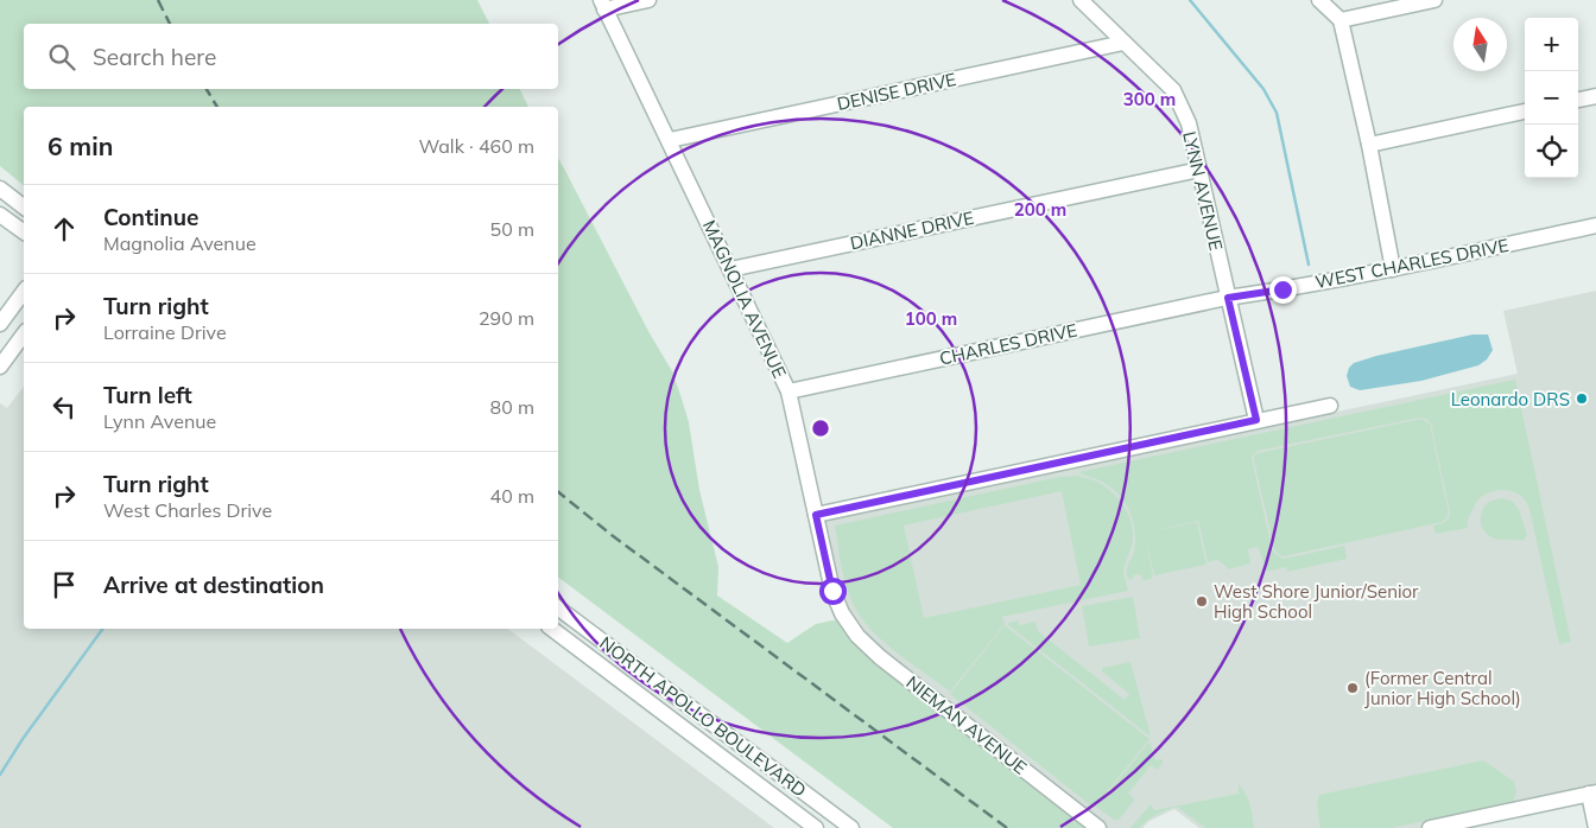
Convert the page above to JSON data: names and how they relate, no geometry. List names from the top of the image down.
{
  "streets": {
    "street": [
      "DENISE DRIVE",
      "LYNN AVENUE",
      "DIANNE DRIVE",
      "WEST CHARLES DRIVE",
      "MAGNOLIA AVENUE",
      "CHARLES DRIVE",
      "NORTH APOLLO BOULEVARD",
      "NIEMAN AVENUE"
    ]
  },
  "crossings": [
    ["DENISE DRIVE", "LYNN AVENUE"],
    ["DENISE DRIVE", "MAGNOLIA AVENUE"],
    ["LYNN AVENUE", "DIANNE DRIVE"],
    ["LYNN AVENUE", "WEST CHARLES DRIVE"],
    ["LYNN AVENUE", "CHARLES DRIVE"],
    ["DIANNE DRIVE", "MAGNOLIA AVENUE"],
    ["WEST CHARLES DRIVE", "CHARLES DRIVE"],
    ["MAGNOLIA AVENUE", "CHARLES DRIVE"],
    ["MAGNOLIA AVENUE", "NIEMAN AVENUE"]
  ],
  "places": ["Leonardo DRS", "West Shore Junior/Senior High School", "(Former Central Junior High School)"],
  "north": "top",
  "page": {
    "map_buttons": ["+", "−"],
    "search": "Search here",
    "heading": ["6 min", "Walk · 460 m"],
    "list": [
      ["Continue", "Magnolia Avenue", "50 m"],
      ["Turn right", "Lorraine Drive", "290 m"],
      ["Turn left", "Lynn Avenue", "80 m"],
      ["Turn right", "West Charles Drive", "40 m"],
      "Arrive at destination"
    ]
  },
  "rings": ["300 m", "200 m", "100 m"]
}
